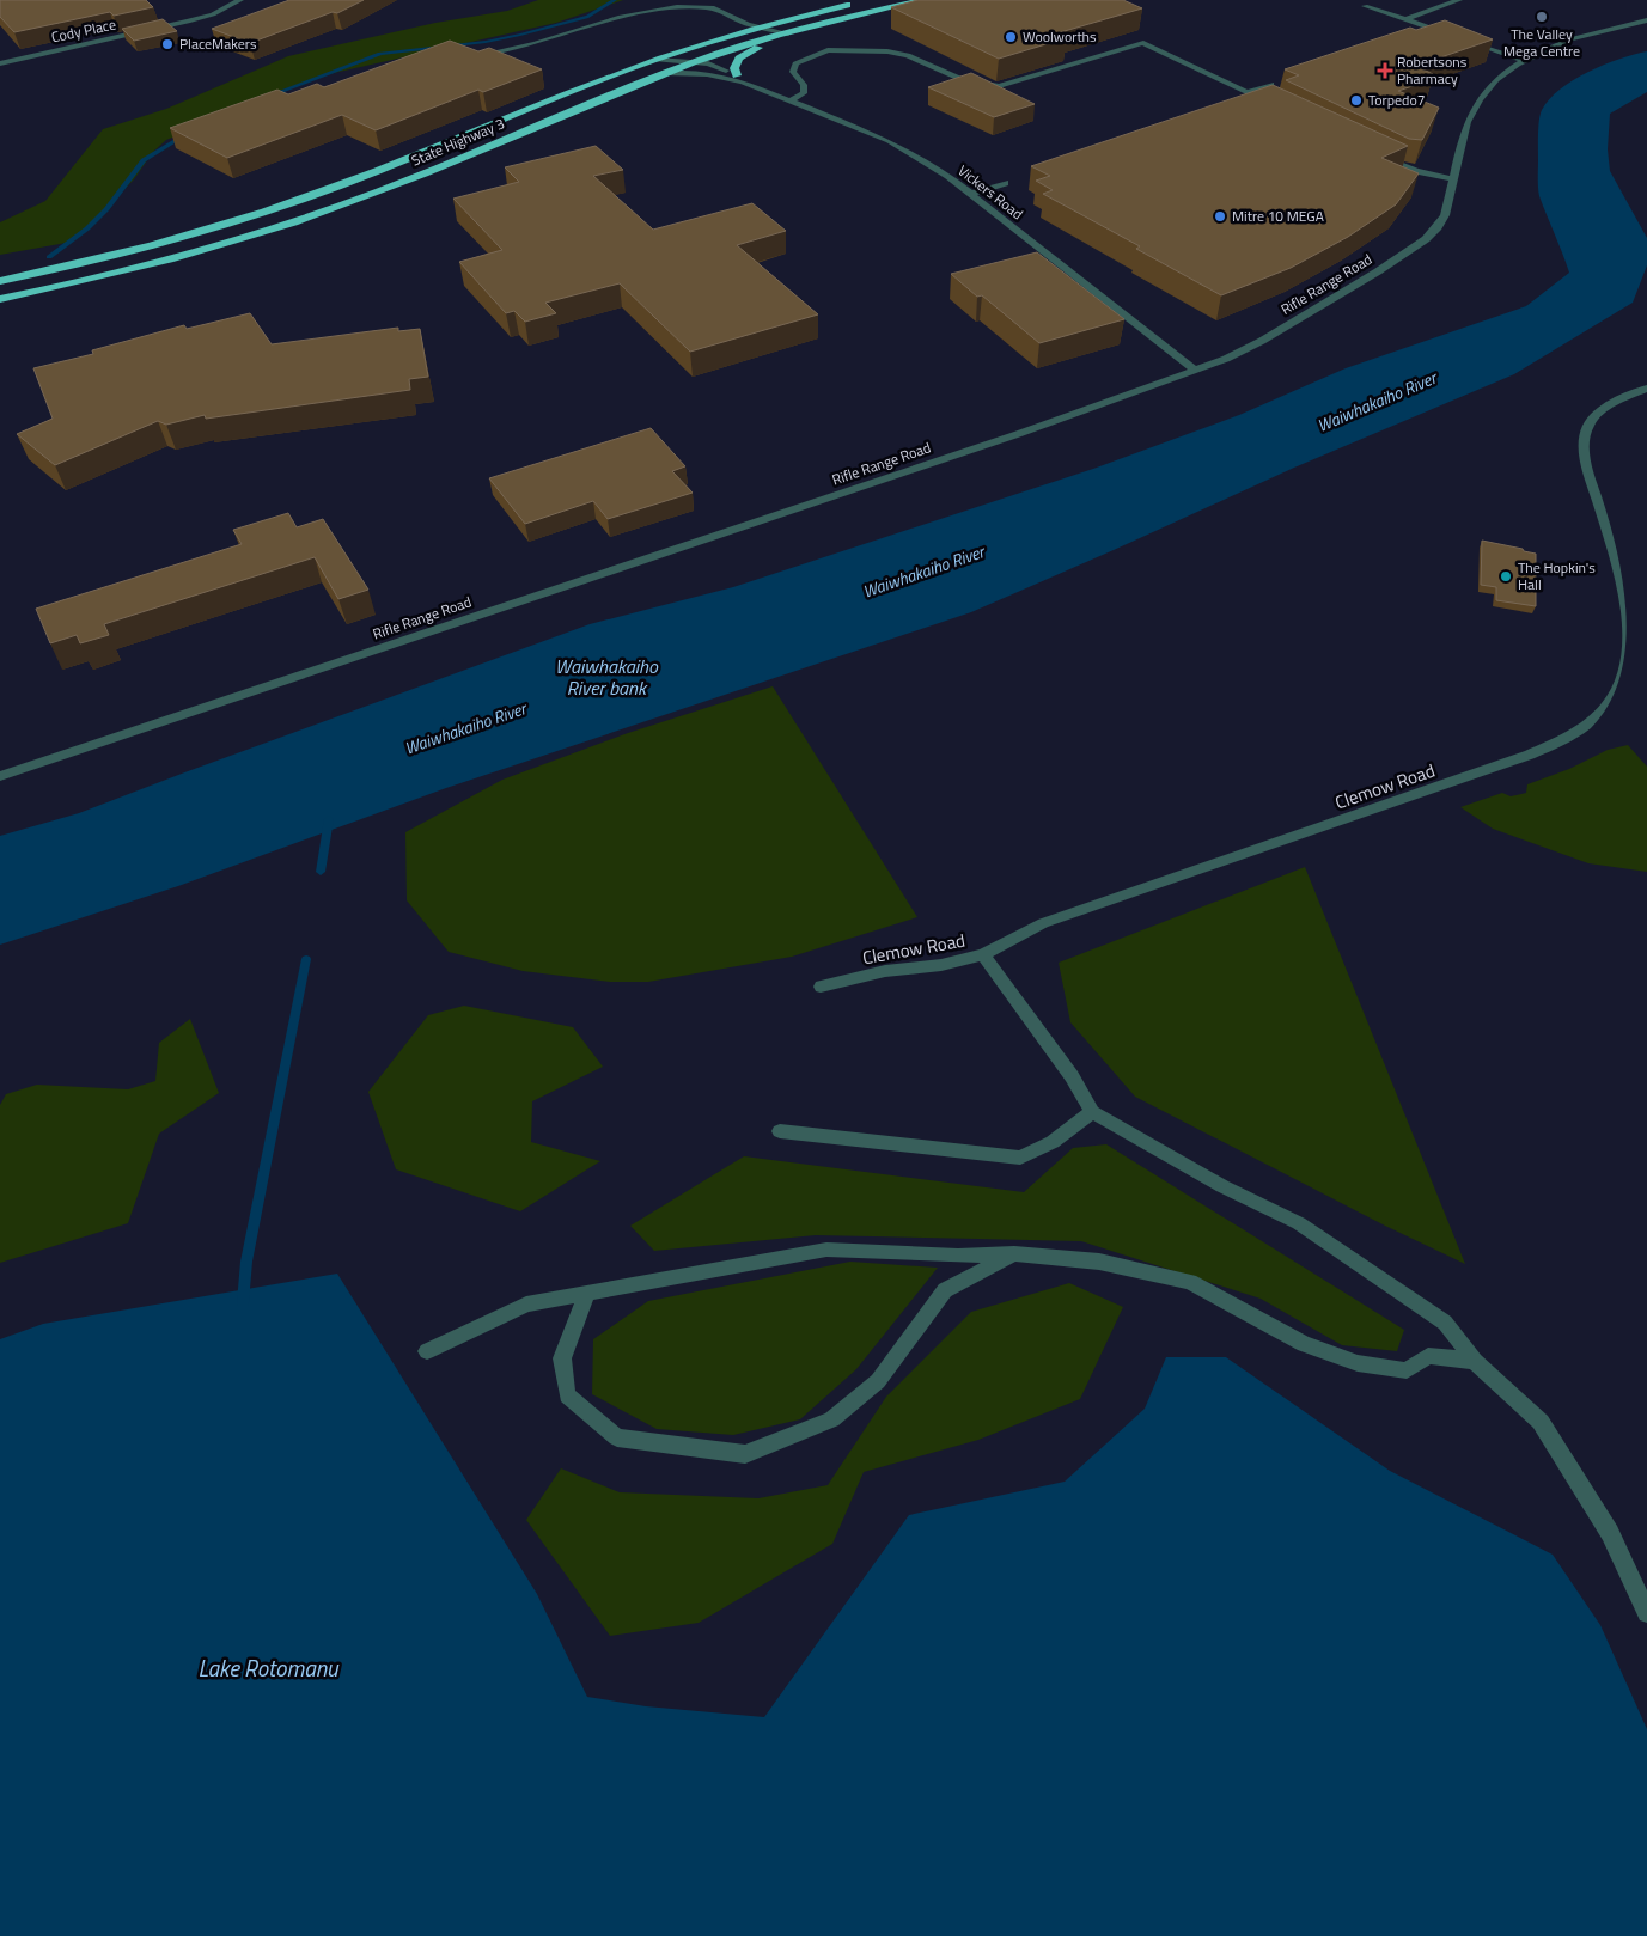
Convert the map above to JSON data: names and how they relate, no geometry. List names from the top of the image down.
{
  "streets": {
    "highway": ["State Highway 3"],
    "street": [
      "Cody Place",
      "Vickers Road",
      "Rifle Range Road",
      "Clemow Road"
    ]
  },
  "crossings": [
    ["State Highway 3", "Vickers Road"],
    ["Vickers Road", "Rifle Range Road"]
  ],
  "water": ["Waiwhakaiho River", "Waiwhakaiho River bank", "Lake Rotomanu"],
  "places": {
    "other": [
      "The Valley Mega Centre",
      "Woolworths",
      "PlaceMakers",
      "Torpedo7",
      "Mitre 10 MEGA",
      "The Hopkin's Hall"
    ],
    "health": ["Robertsons Pharmacy"]
  }
}
